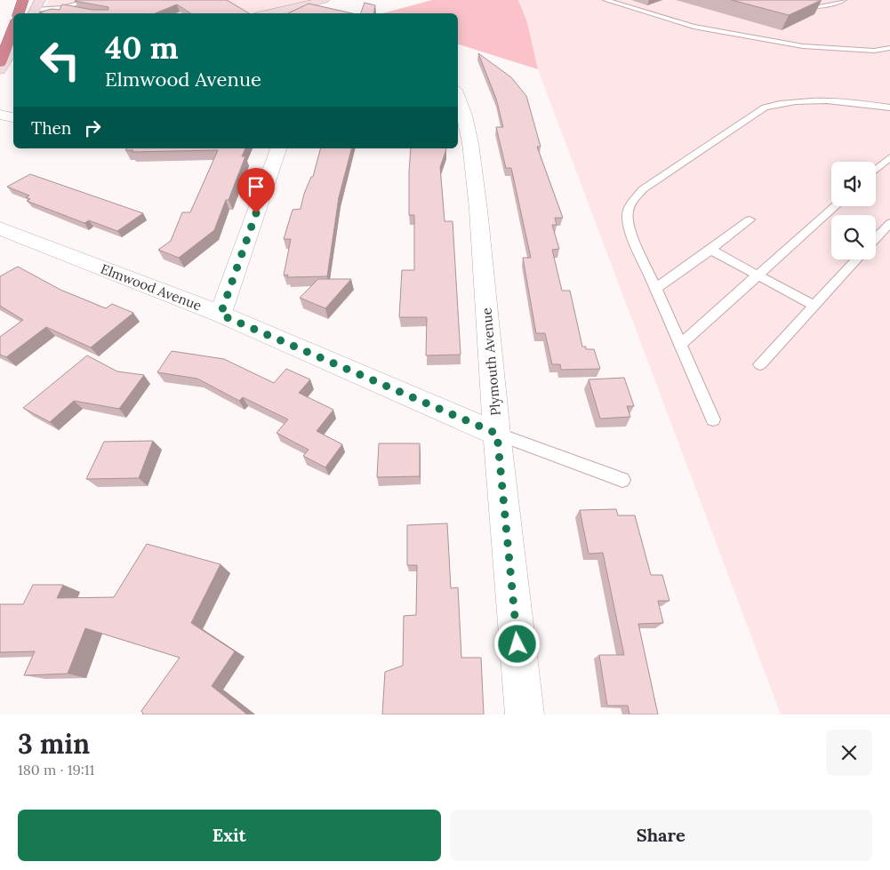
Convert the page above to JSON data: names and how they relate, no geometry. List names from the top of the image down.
{
  "streets": {
    "street": ["Elmwood Avenue", "Plymouth Avenue"]
  },
  "crossings": [
    ["Elmwood Avenue", "Plymouth Avenue"]
  ],
  "page": {
    "turn": ["40 m", "Elmwood Avenue"],
    "then": "Then",
    "heading": ["3 min", "180 m · 19:11"],
    "buttons": ["Exit", "Share"]
  }
}
